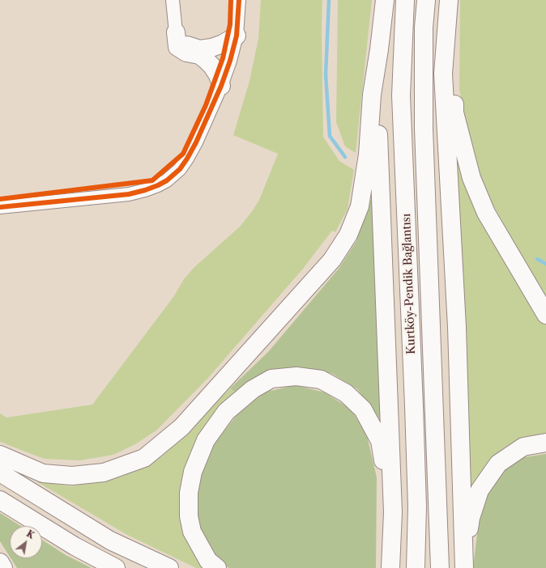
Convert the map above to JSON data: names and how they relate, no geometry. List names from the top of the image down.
{
  "streets": {
    "main road": ["Kurtköy-Pendik Bağlantısı"]
  },
  "north": "top right"
}
